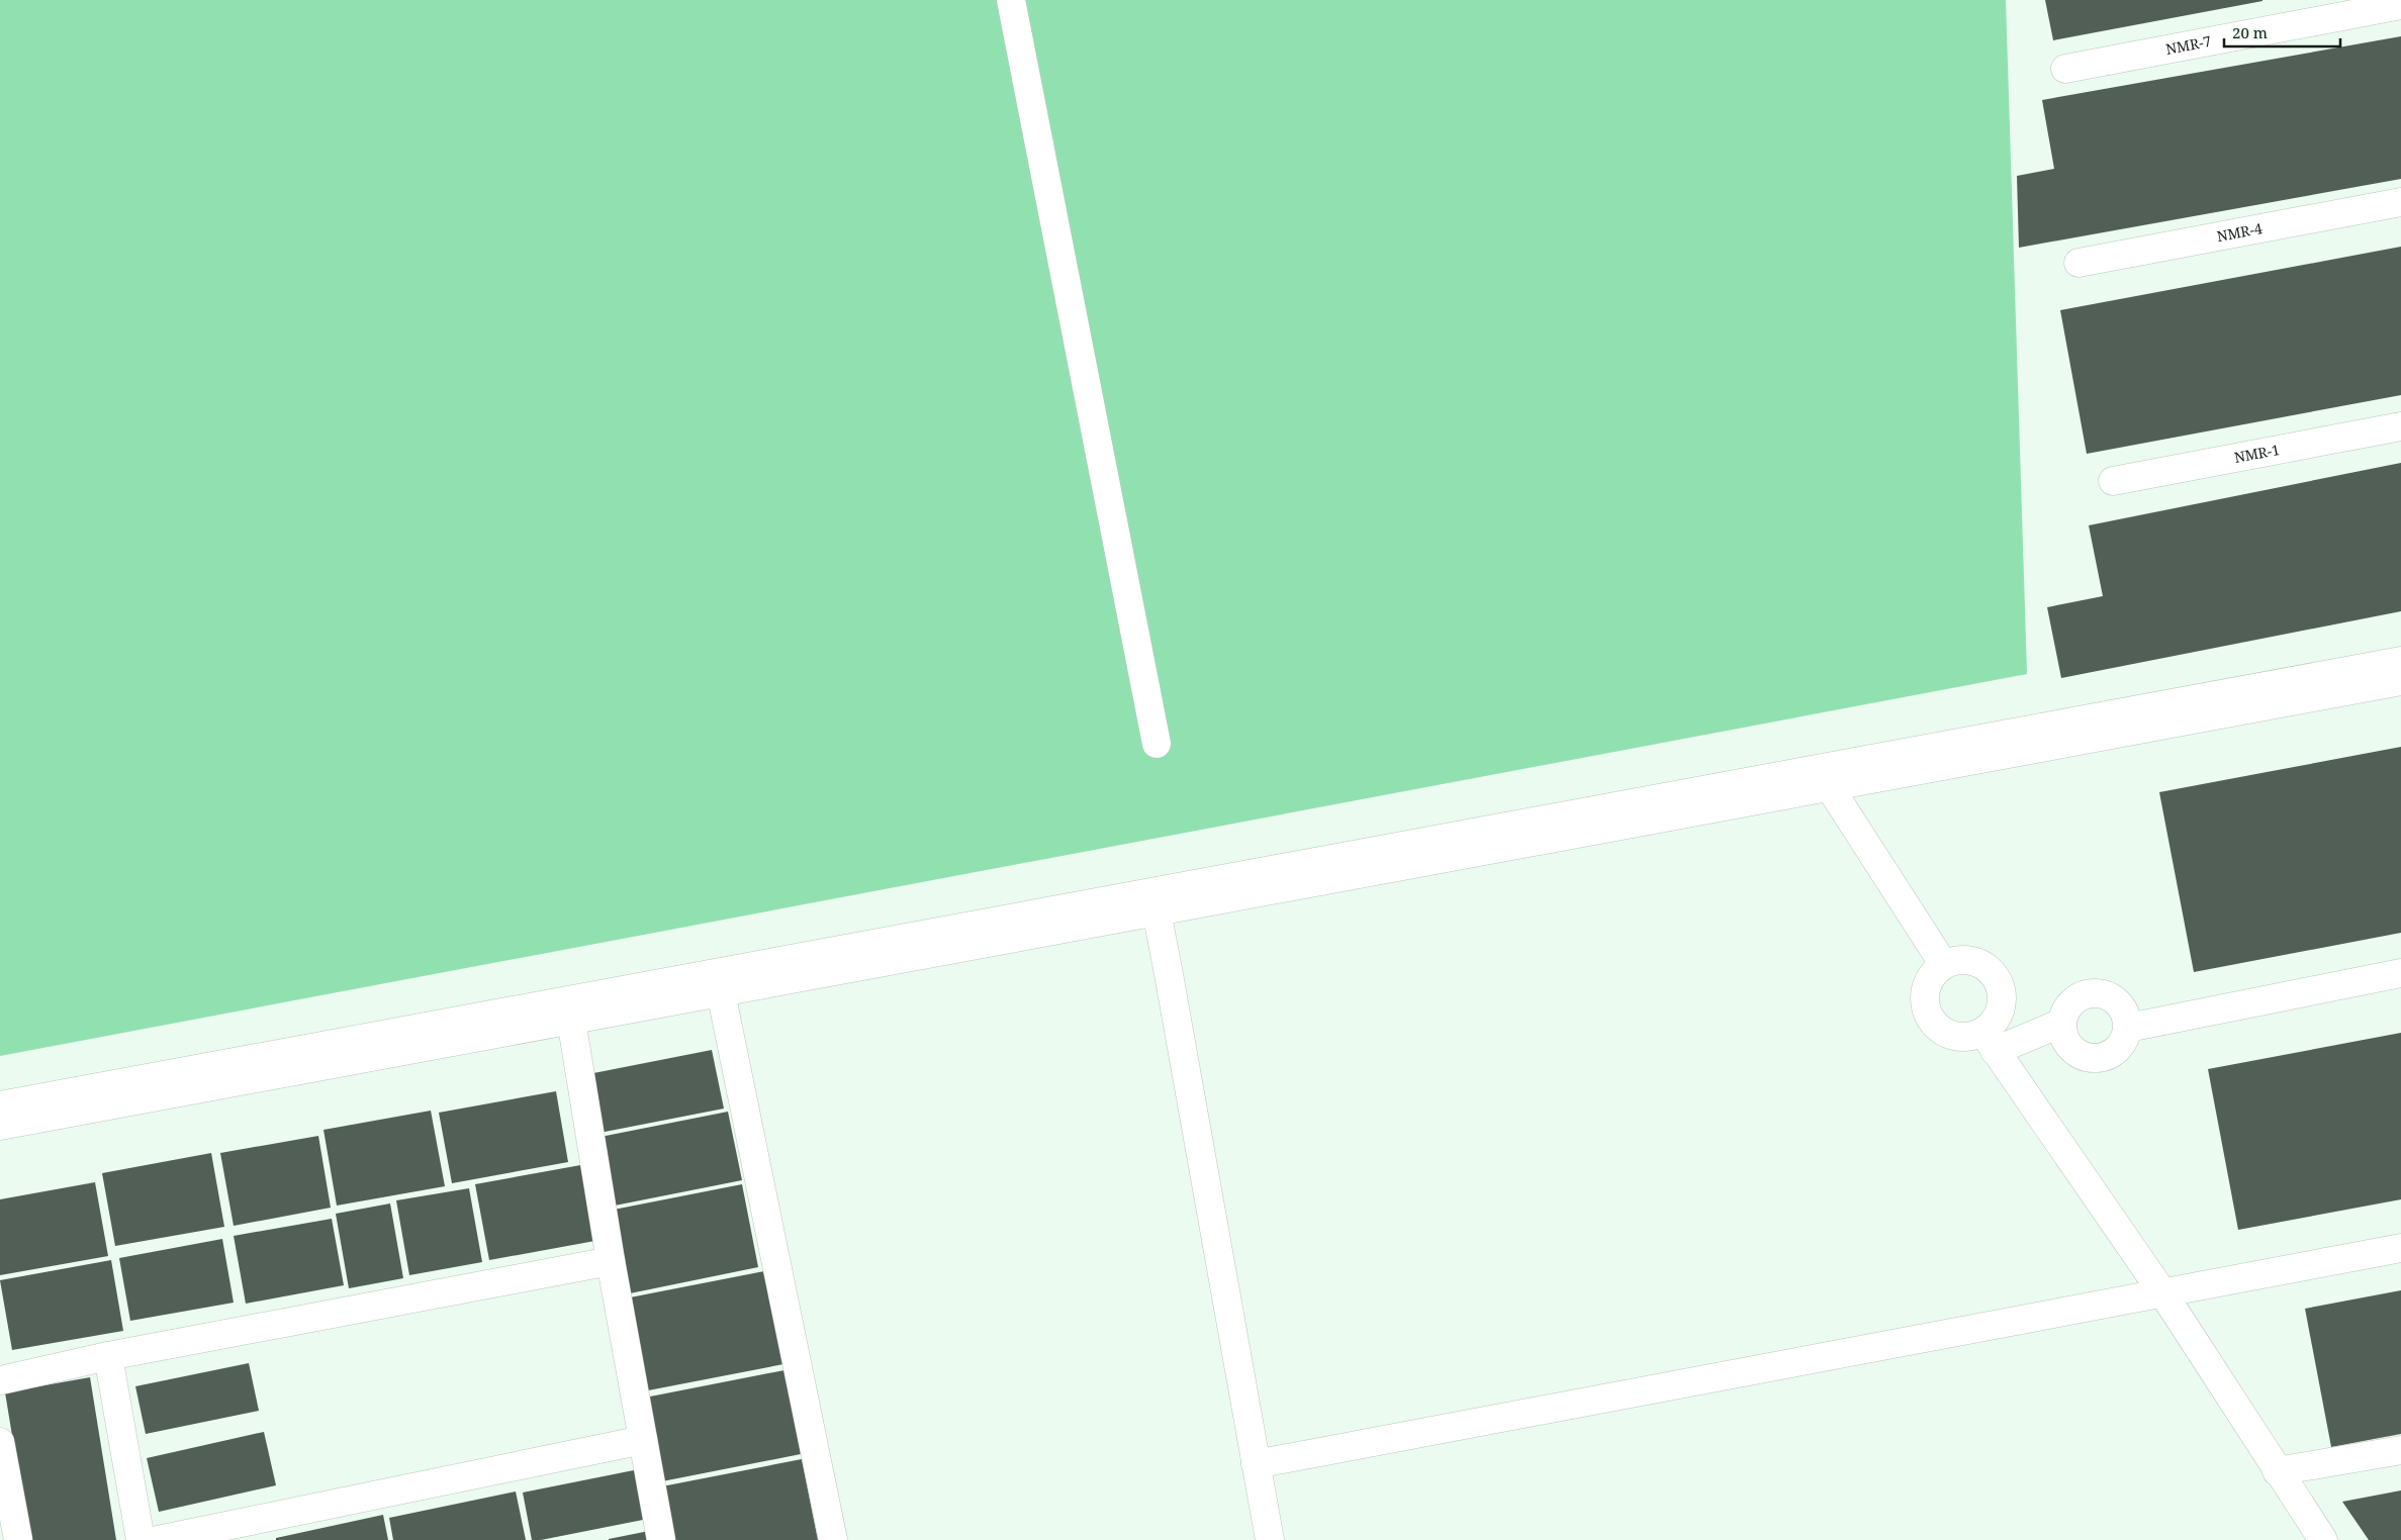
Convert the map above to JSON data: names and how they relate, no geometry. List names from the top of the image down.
{
  "streets": {
    "street": ["NMR-7", "NMR-4", "NMR-1"]
  },
  "scale_bar": "20 m"
}
